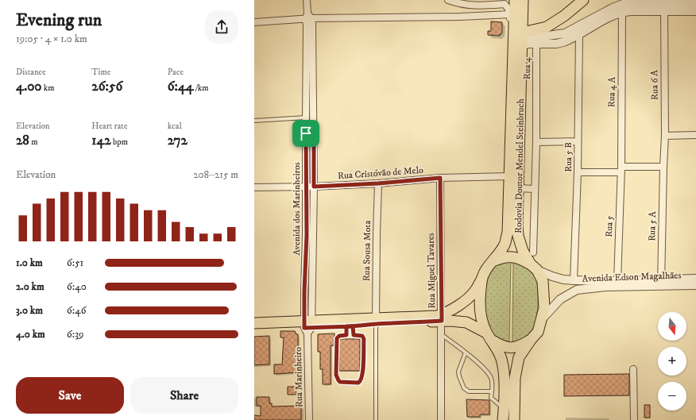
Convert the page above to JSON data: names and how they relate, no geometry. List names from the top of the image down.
{
  "streets": {
    "main road": ["Rodovia Doutor Mendel Steinbruch"],
    "street": [
      "Rua 4",
      "Rua 6 A",
      "Rua 4 A",
      "Rua 5 B",
      "Rua Cristóvão de Melo",
      "Avenida dos Marinheiros",
      "Rua 5",
      "Rua 5 A",
      "Rua Sousa Mota",
      "Rua Miguel Tavares",
      "Avenida Edson Magalhães",
      "Rua Marinheiro"
    ]
  },
  "crossings": [
    ["Rua 6 A", "Rua 5 A"],
    ["Rua 4 A", "Rua 5"],
    ["Rua 5 B", "Avenida Edson Magalhães"],
    ["Rodovia Doutor Mendel Steinbruch", "Rua Cristóvão de Melo"],
    ["Rodovia Doutor Mendel Steinbruch", "Avenida Edson Magalhães"],
    ["Rua Cristóvão de Melo", "Avenida dos Marinheiros"],
    ["Rua Cristóvão de Melo", "Rua Sousa Mota"],
    ["Rua Cristóvão de Melo", "Rua Miguel Tavares"],
    ["Avenida dos Marinheiros", "Rua Marinheiro"],
    ["Rua 5", "Avenida Edson Magalhães"],
    ["Rua 5 A", "Avenida Edson Magalhães"]
  ],
  "north": "bottom",
  "page": {
    "heading": ["Evening run", "19:05 · 4 × 1.0 km"],
    "stats": [
      ["Distance", "4.00 km"],
      ["Time", "26:56"],
      ["Pace", "6:44 /km"],
      ["Elevation", "28 m"],
      ["Heart rate", "142 bpm"],
      ["kcal", "272"]
    ],
    "chart": ["Elevation", "208–215 m"],
    "list": [
      {
        "name": "1.0 km",
        "note": "6:51"
      },
      {
        "name": "2.0 km",
        "note": "6:40"
      },
      {
        "name": "3.0 km",
        "note": "6:46"
      },
      {
        "name": "4.0 km",
        "note": "6:39"
      }
    ],
    "map_buttons": ["+", "−"],
    "buttons": ["Save", "Share"]
  }
}
